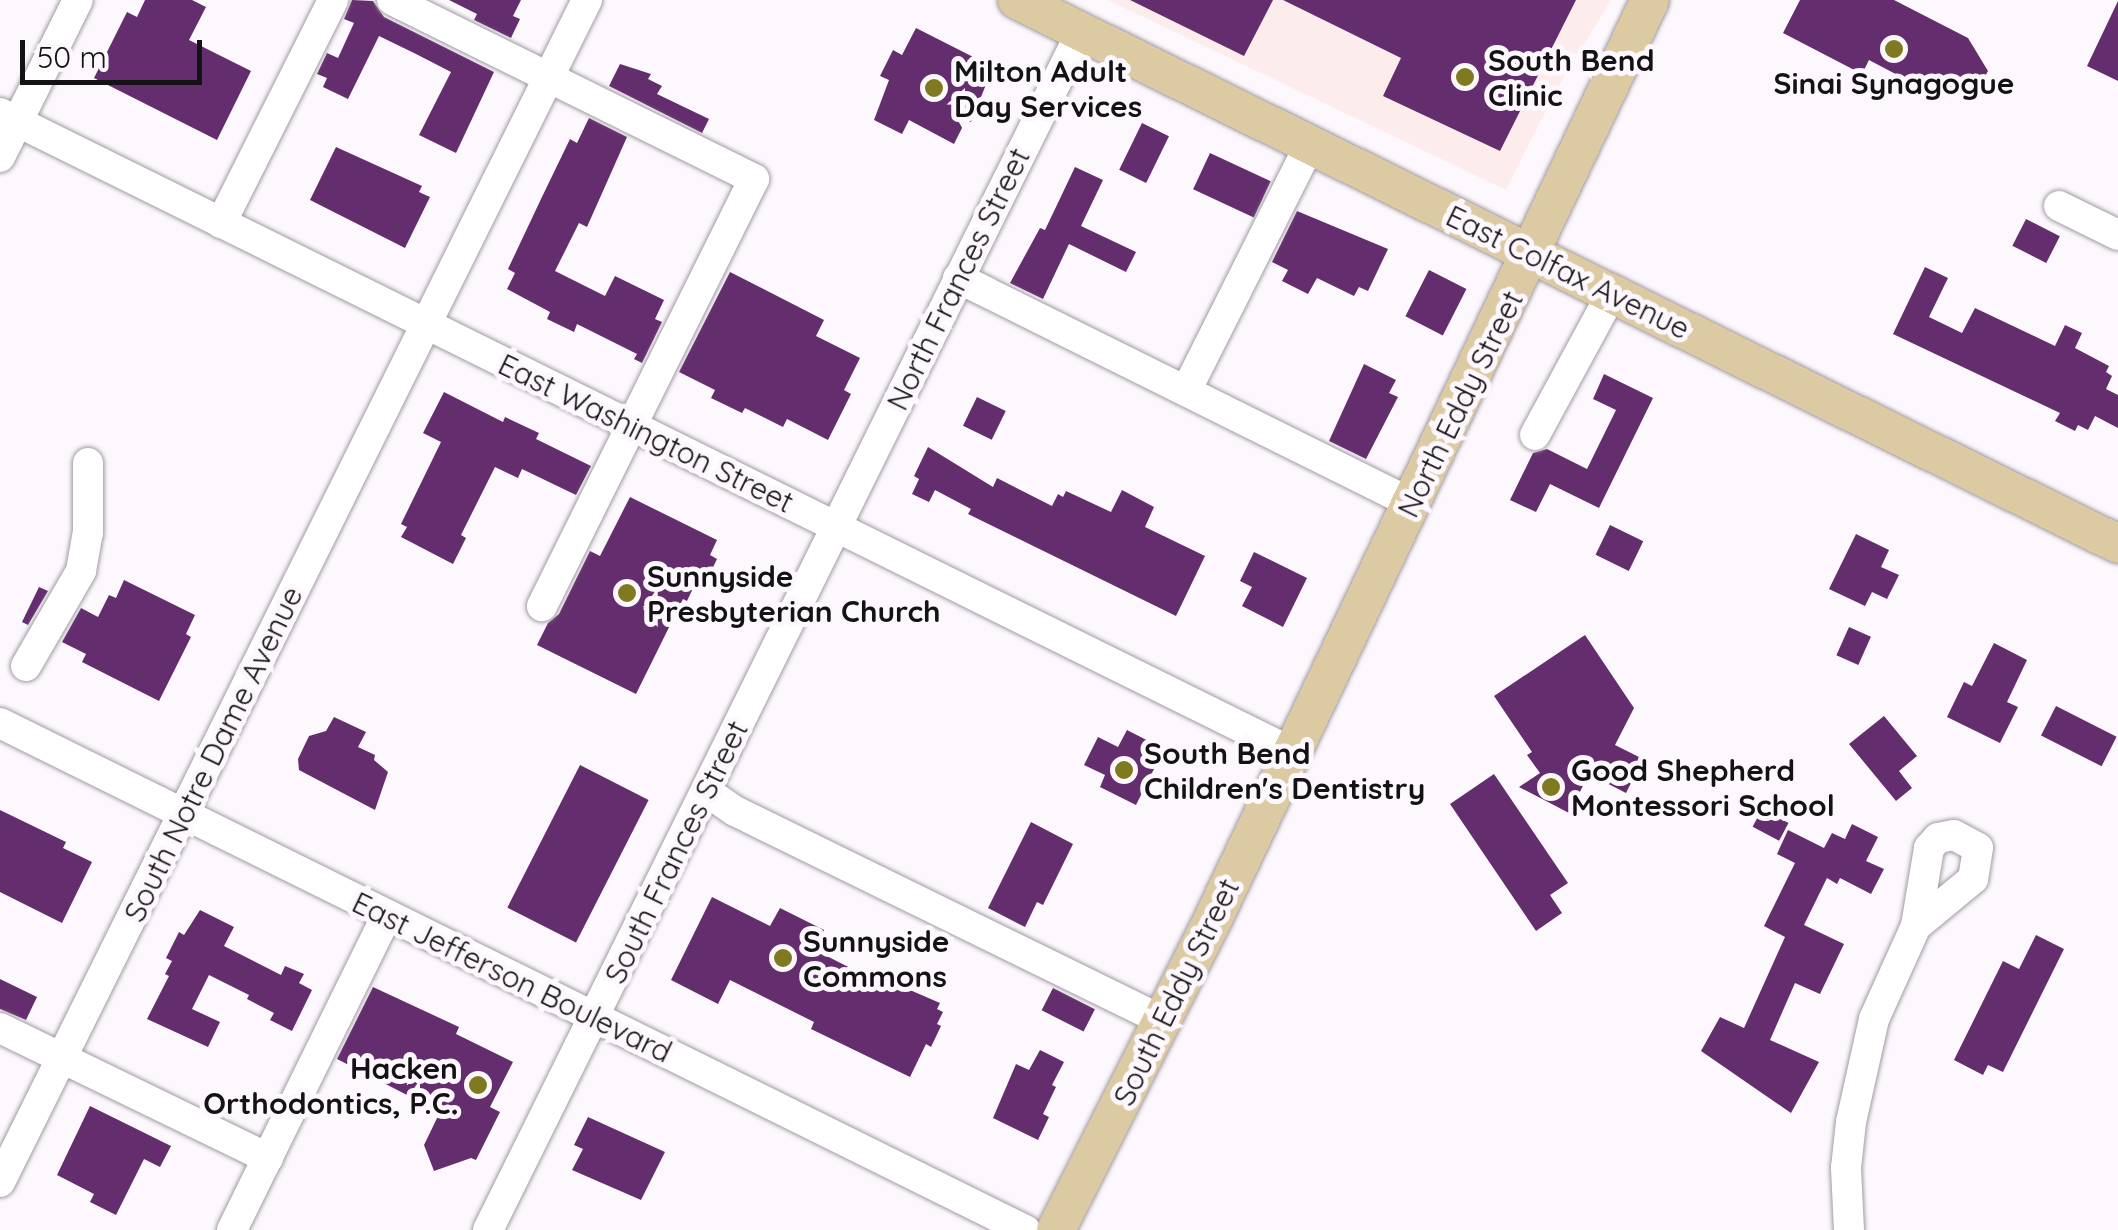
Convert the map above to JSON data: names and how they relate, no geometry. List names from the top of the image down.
{
  "streets": {
    "main road": ["East Colfax Avenue", "North Eddy Street", "South Eddy Street"],
    "street": [
      "North Frances Street",
      "East Washington Street",
      "South Notre Dame Avenue",
      "South Frances Street",
      "East Jefferson Boulevard"
    ]
  },
  "crossings": [
    ["East Colfax Avenue", "North Frances Street"],
    ["East Colfax Avenue", "North Eddy Street"],
    ["North Frances Street", "East Washington Street"],
    ["North Frances Street", "South Frances Street"],
    ["North Eddy Street", "East Washington Street"],
    ["North Eddy Street", "South Eddy Street"],
    ["East Washington Street", "South Notre Dame Avenue"],
    ["East Washington Street", "South Frances Street"],
    ["East Washington Street", "South Eddy Street"],
    ["South Notre Dame Avenue", "East Jefferson Boulevard"],
    ["South Frances Street", "East Jefferson Boulevard"]
  ],
  "places": [
    "Sinai Synagogue",
    "South Bend Clinic",
    "Milton Adult Day Services",
    "Sunnyside Presbyterian Church",
    "South Bend Children's Dentistry",
    "Good Shepherd Montessori School",
    "Sunnyside Commons",
    "Hacken Orthodontics, P.C."
  ],
  "scale_bar": "50 m"
}
